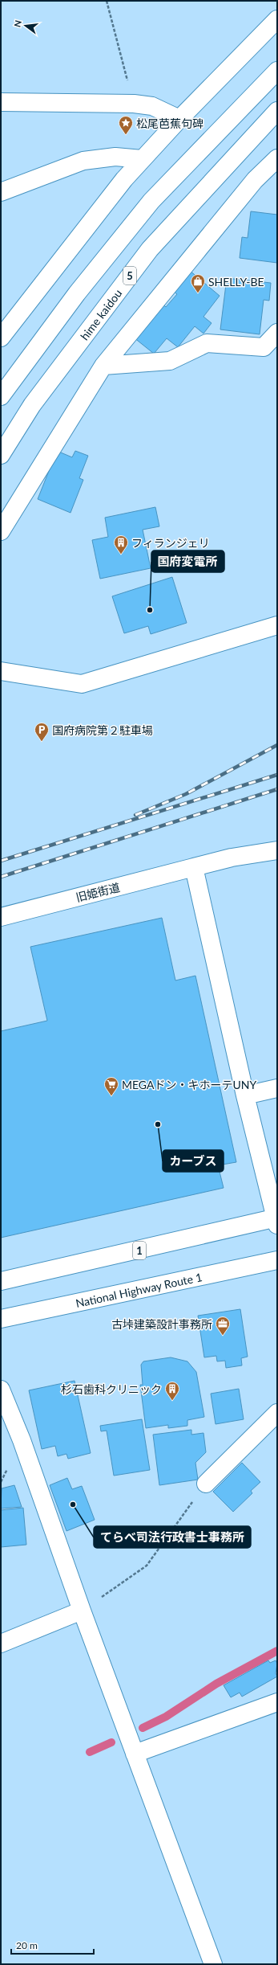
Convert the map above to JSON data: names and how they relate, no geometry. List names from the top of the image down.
{
  "streets": {
    "main road": [
      "5",
      "hime kaidou",
      "旧姫街道",
      "1",
      "National Highway Route 1"
    ]
  },
  "places": {
    "place": ["松尾芭蕉句碑"],
    "shop": ["SHELLY-BE"],
    "building": ["フィランジェリ", "杉石歯科クリニック"],
    "other": ["国府変電所", "カーブス", "てらべ司法行政書士事務所"],
    "parking": ["国府病院第２駐車場"],
    "supermarket": ["MEGAドン・キホーテUNY"],
    "office": ["古垰建築設計事務所"]
  },
  "scale_bar": "20 m",
  "north": "left"
}
